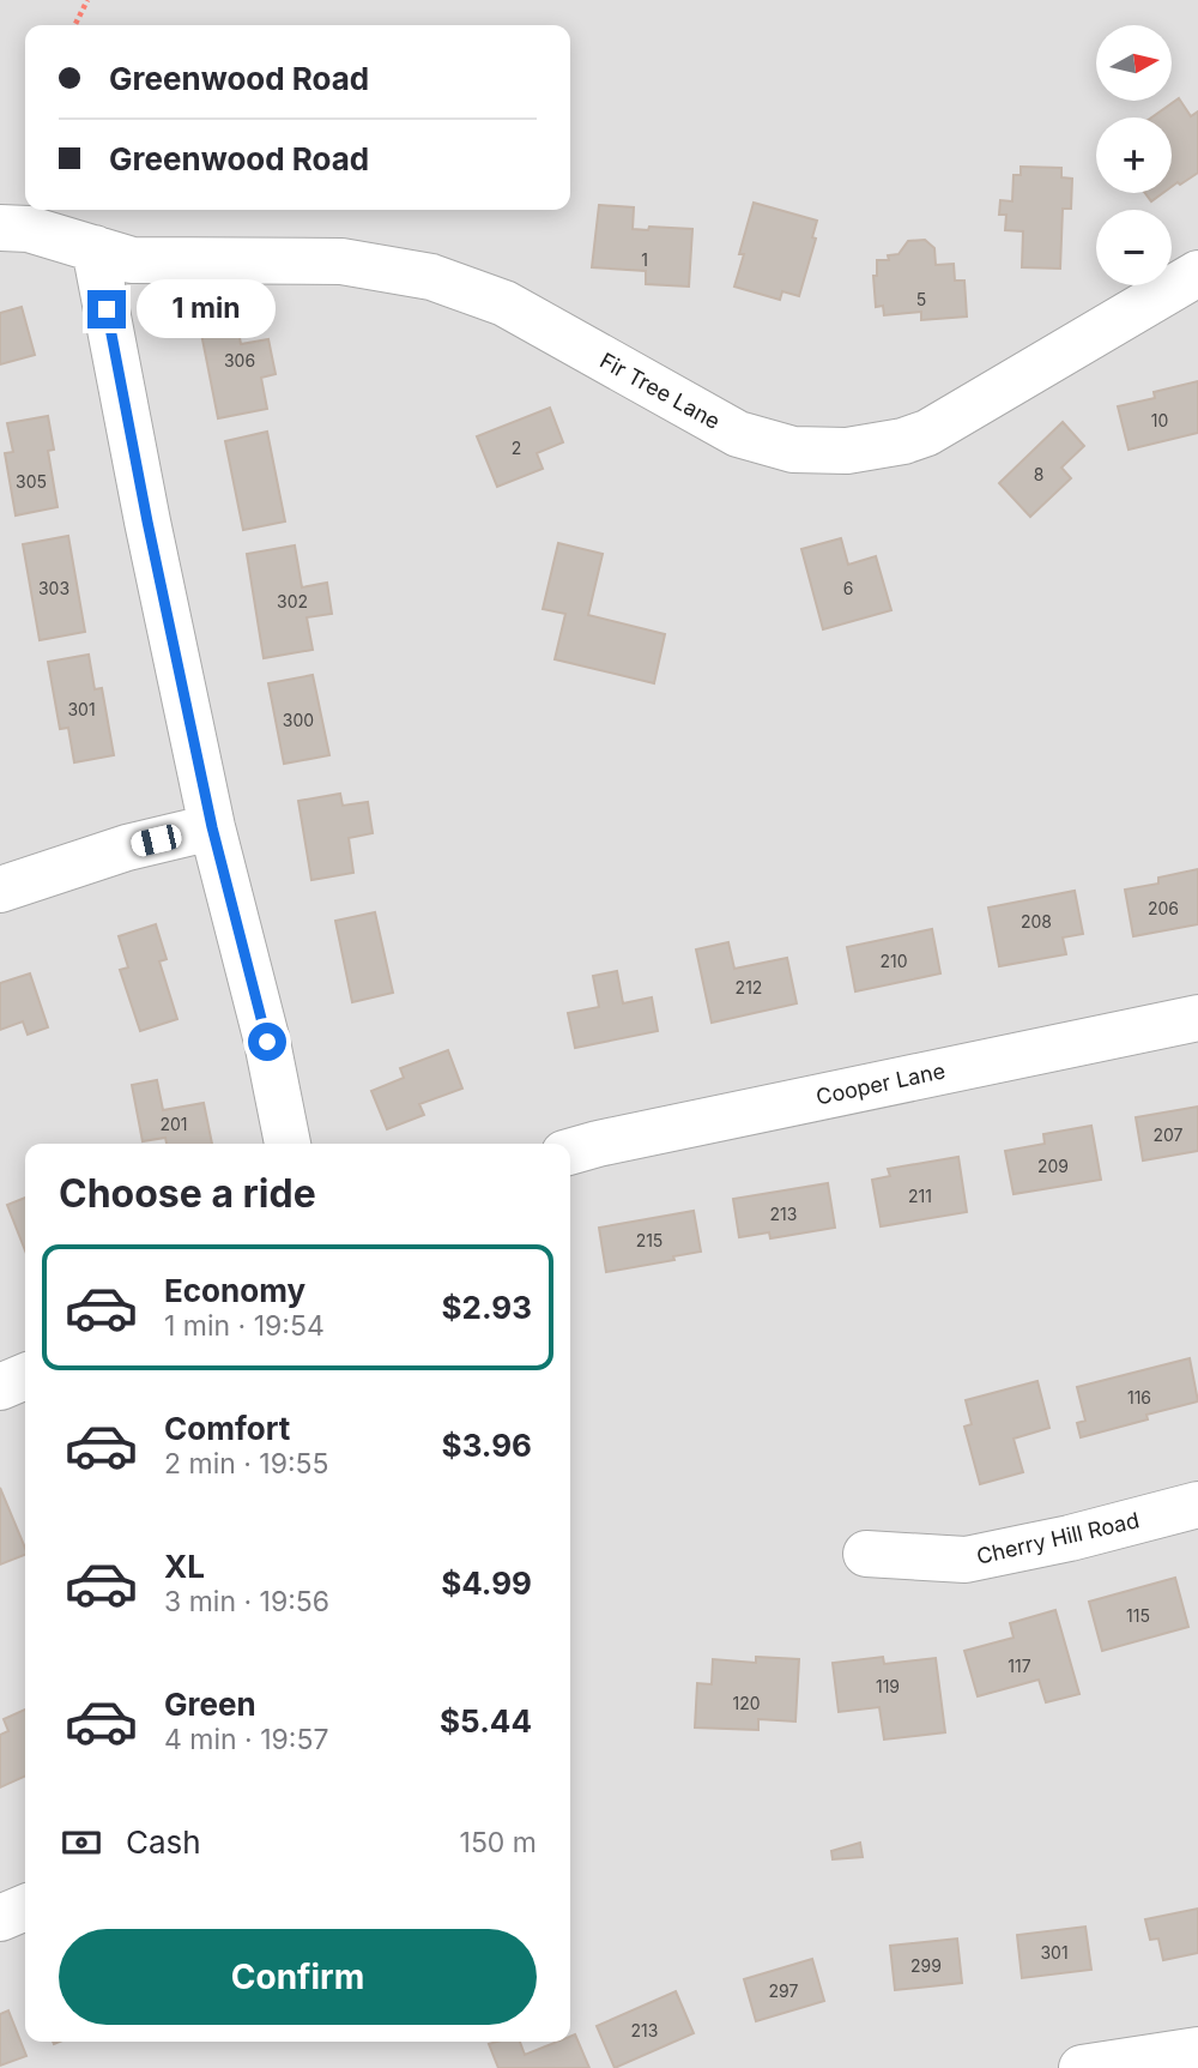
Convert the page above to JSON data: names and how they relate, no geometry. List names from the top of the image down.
{
  "streets": {
    "street": ["Fir Tree Lane", "Cooper Lane", "Cherry Hill Road"]
  },
  "house_numbers": [
    "1",
    "5",
    "306",
    "10",
    "2",
    "8",
    "305",
    "303",
    "6",
    "302",
    "301",
    "300",
    "206",
    "208",
    "210",
    "212",
    "201",
    "207",
    "209",
    "211",
    "213",
    "215",
    "116",
    "115",
    "117",
    "119",
    "120",
    "301",
    "299",
    "297",
    "213"
  ],
  "north": "right",
  "page": {
    "map_buttons": ["+", "−"],
    "banner": ["Greenwood Road", "Greenwood Road"],
    "bubble": "1 min",
    "heading": "Choose a ride",
    "list": [
      {
        "name": "Economy",
        "note": "1 min · 19:54",
        "value": "$2.93"
      },
      {
        "name": "Comfort",
        "note": "2 min · 19:55",
        "value": "$3.96"
      },
      {
        "name": "XL",
        "note": "3 min · 19:56",
        "value": "$4.99"
      },
      {
        "name": "Green",
        "note": "4 min · 19:57",
        "value": "$5.44"
      }
    ],
    "pay": ["Cash", "150 m"],
    "buttons": "Confirm"
  }
}
